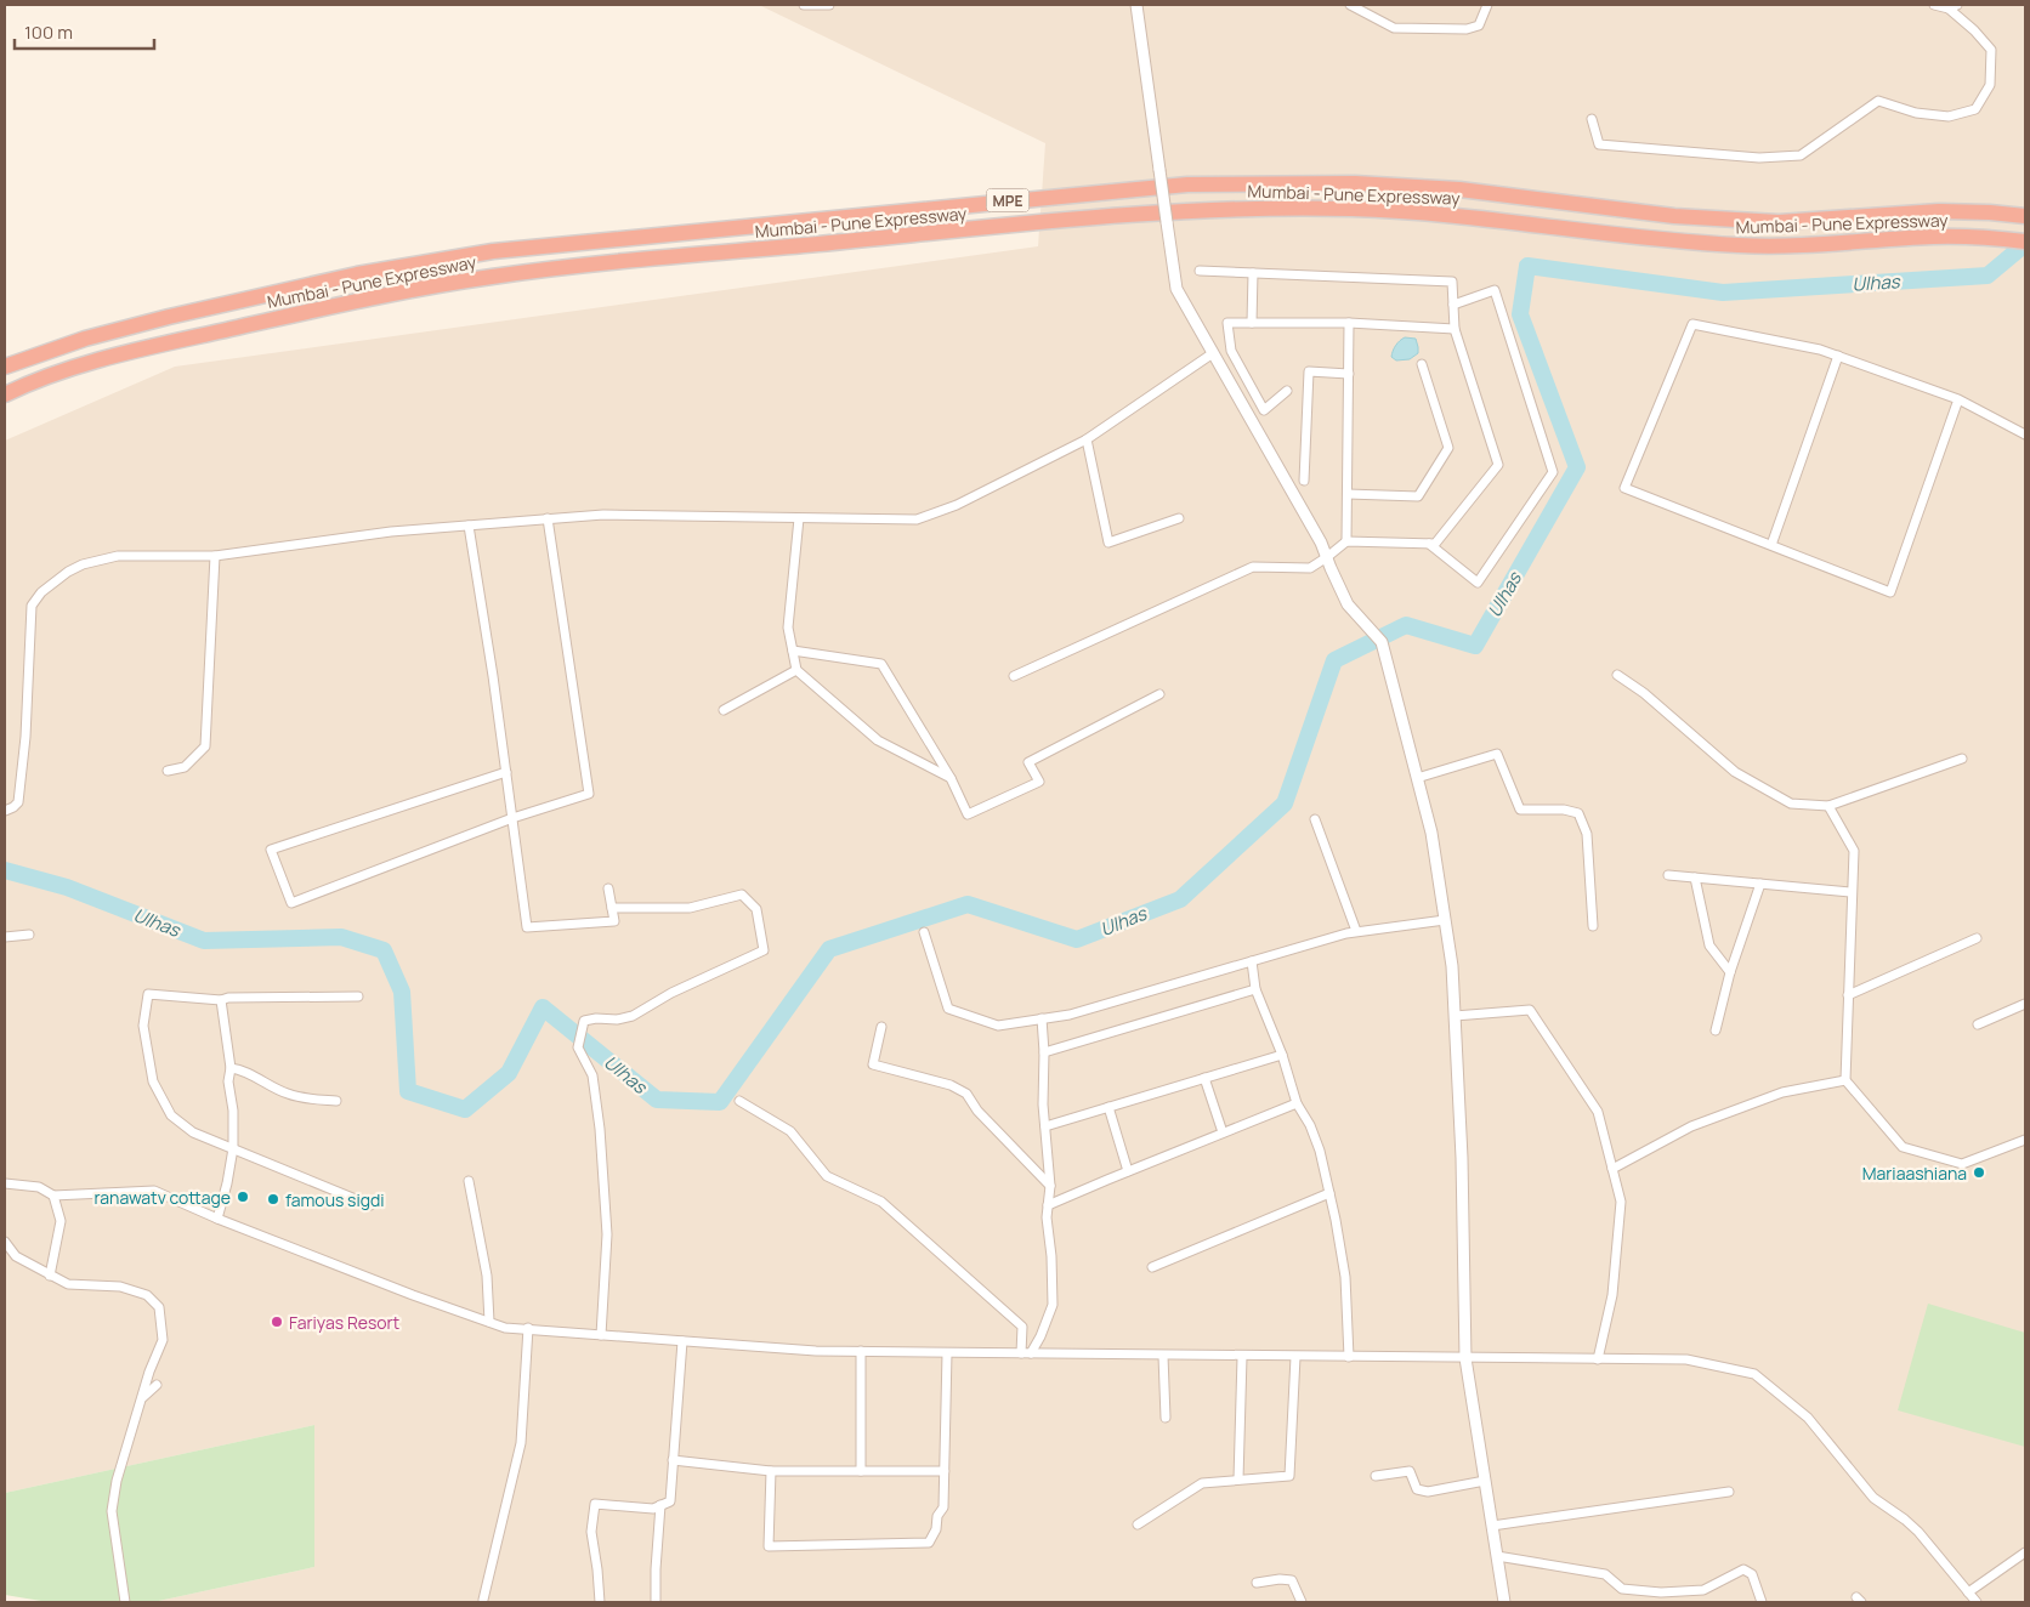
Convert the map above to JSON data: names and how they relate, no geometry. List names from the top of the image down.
{
  "streets": {
    "highway": ["Mumbai - Pune Expressway", "MPE"]
  },
  "water": ["Ulhas"],
  "places": [
    "Mariaashiana",
    "ranawatv cottage",
    "famous sigdi",
    "Fariyas Resort"
  ],
  "scale_bar": "100 m"
}
